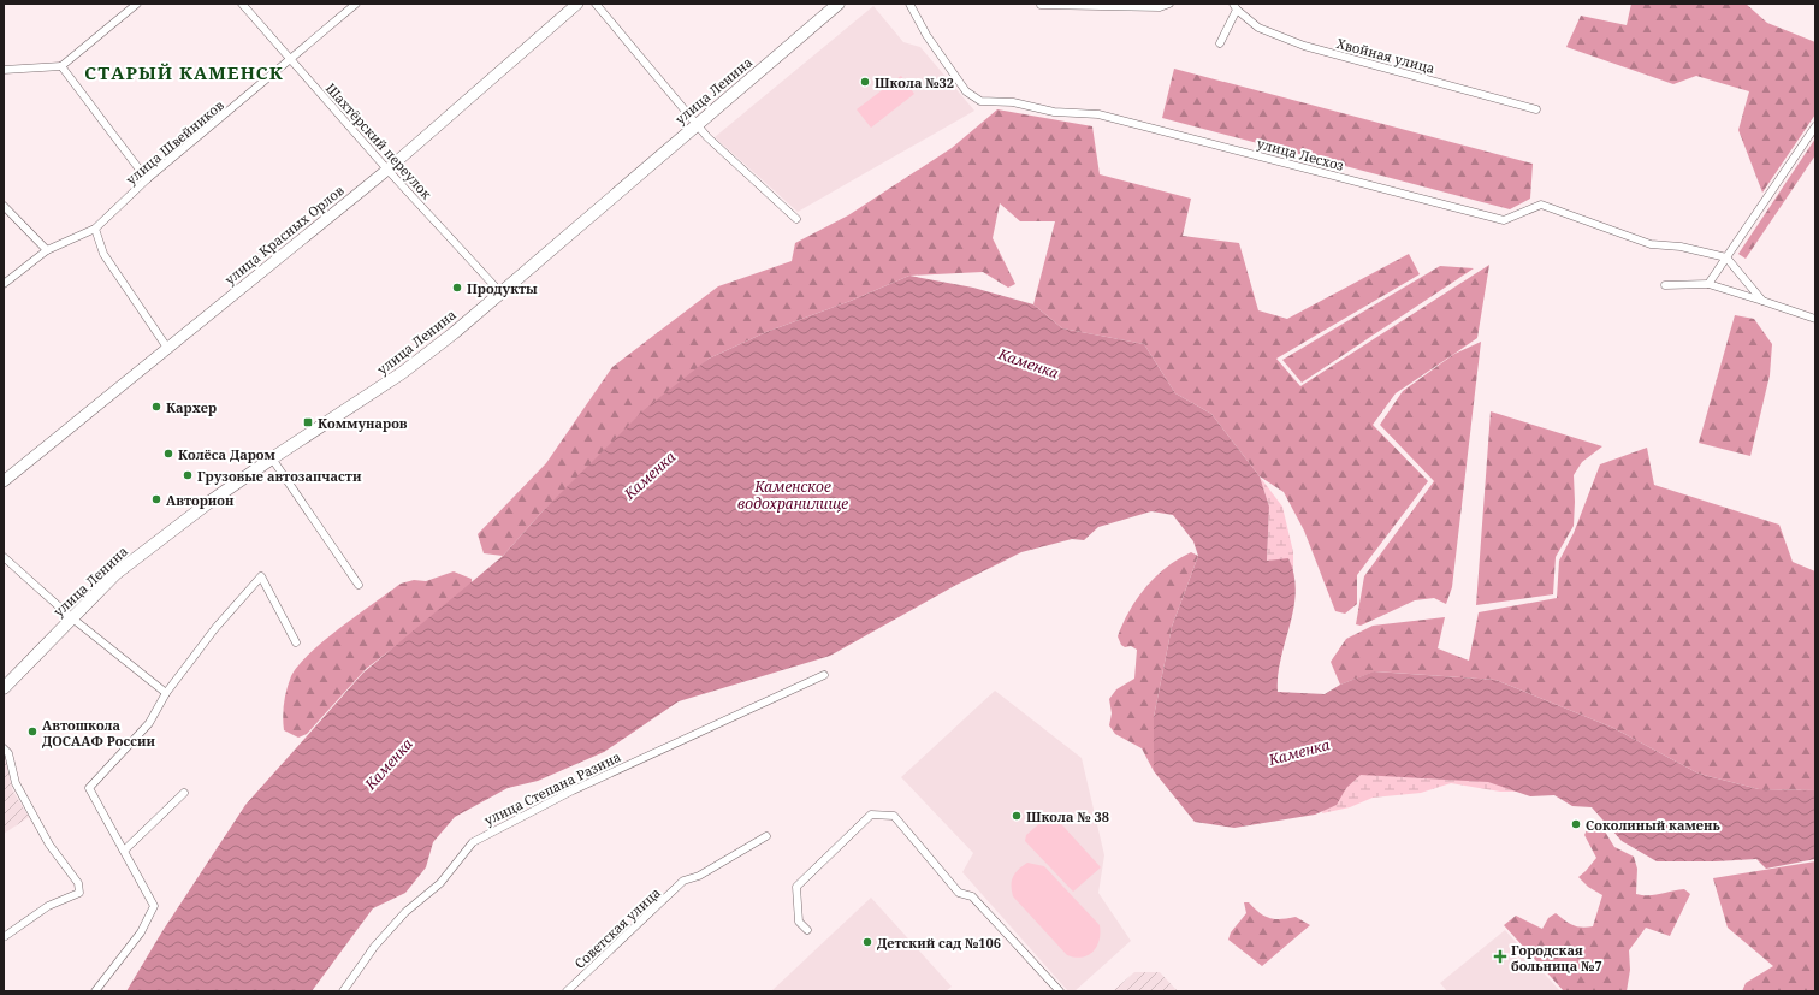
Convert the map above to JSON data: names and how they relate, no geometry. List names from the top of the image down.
{
  "streets": {
    "main road": ["улица Ленина"],
    "street": [
      "Хвойная улица",
      "Шахтёрский переулок",
      "улица Швейников",
      "улица Лесхоз",
      "улица Красных Орлов",
      "улица Степана Разина",
      "Советская улица"
    ]
  },
  "crossings": [
    ["улица Ленина", "Шахтёрский переулок"],
    ["Шахтёрский переулок", "улица Швейников"],
    ["Шахтёрский переулок", "улица Красных Орлов"]
  ],
  "districts": ["СТАРЫЙ КАМЕНСК"],
  "water": ["Каменка", "Каменское водохранилище"],
  "places": {
    "other": [
      "Школа №32",
      "Продукты",
      "Кархер",
      "Колёса Даром",
      "Грузовые автозапчасти",
      "Авторион",
      "Автошкола ДОСААФ России",
      "Школа № 38",
      "Соколиный камень",
      "Детский сад №106"
    ],
    "transit": ["Коммунаров"],
    "health": ["Городская больница №7"]
  }
}
